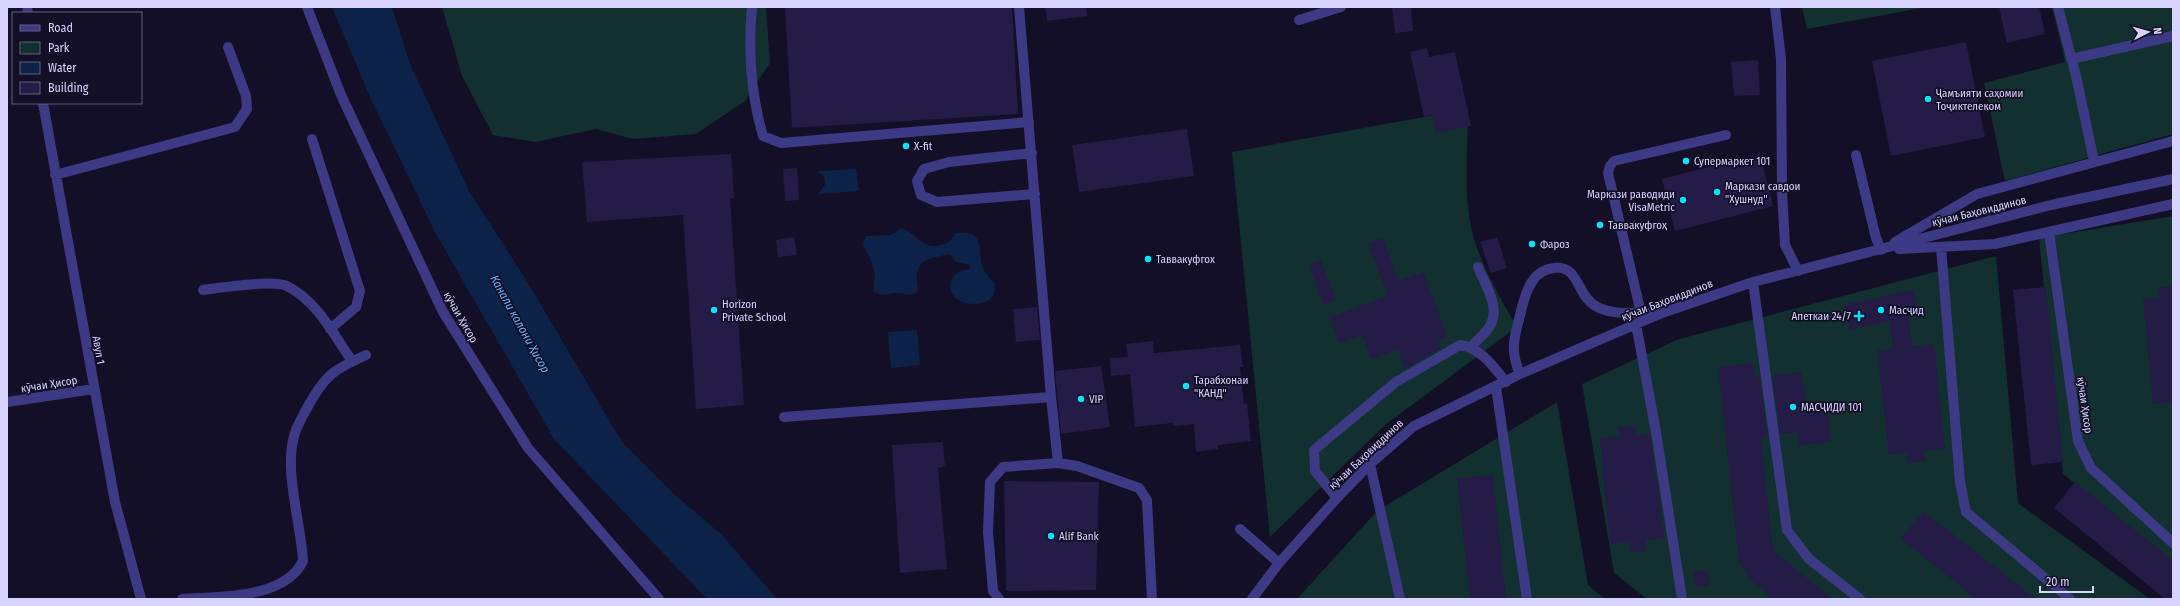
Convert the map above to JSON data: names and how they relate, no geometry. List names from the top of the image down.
{
  "streets": {
    "street": ["кӯчаи Баҳовиддинов", "кӯчаи Ҳисор", "Авул 1"]
  },
  "crossings": [
    ["кӯчаи Ҳисор", "Авул 1"]
  ],
  "water": ["Канали калони Ҳисор"],
  "places": {
    "other": [
      "Ҷамъияти саҳомии Тоҷиктелеком",
      "X-fit",
      "Супермаркет 101",
      "Маркази савдои \"Хушнуд\"",
      "Маркази раводиди VisaMetric",
      "Таввакуфгоҳ",
      "Фароз",
      "Таввакуфгох",
      "Horizon Private School",
      "Масҷид",
      "Тарабхонаи \"КАНД\"",
      "VIP",
      "МАСҶИДИ 101",
      "Alif Bank"
    ],
    "health": ["Апеткаи 24/7"]
  },
  "legend": [
    "Road",
    "Park",
    "Water",
    "Building"
  ],
  "scale_bar": "20 m",
  "north": "right"
}
